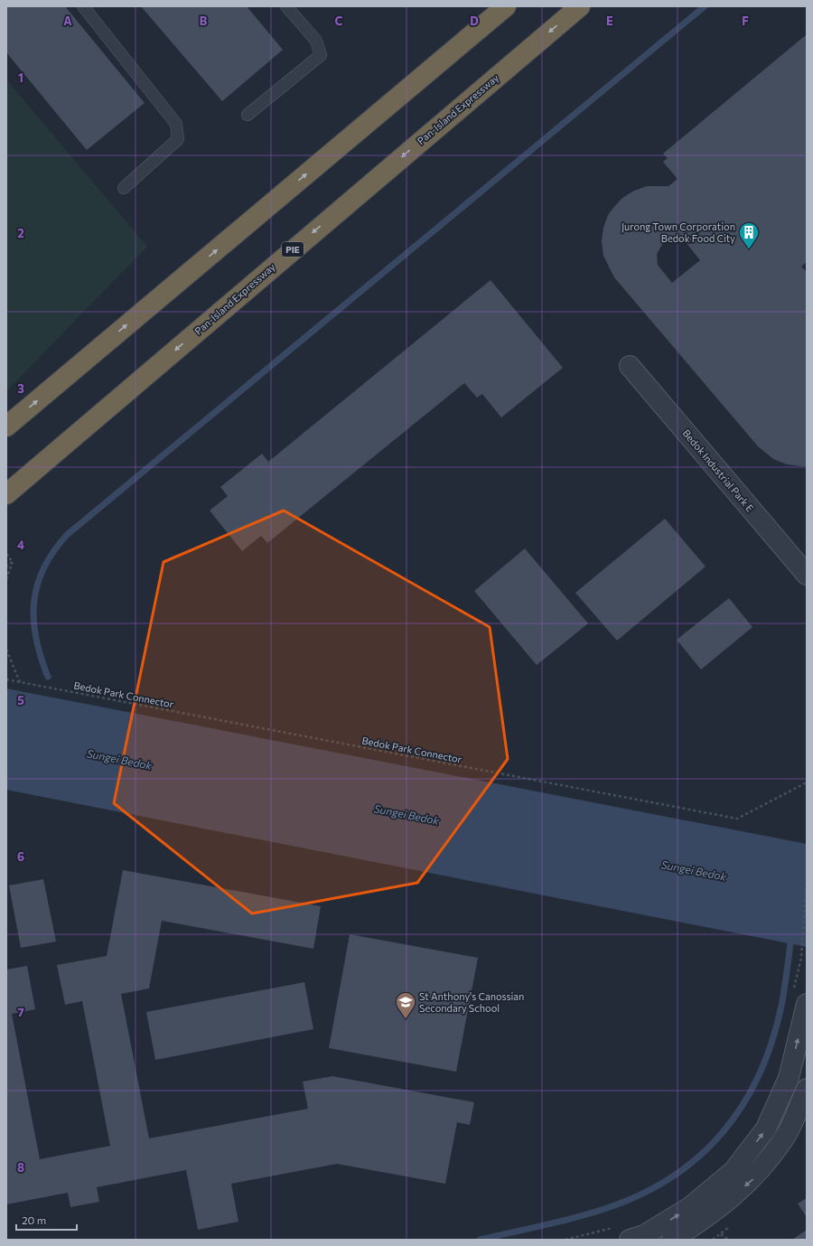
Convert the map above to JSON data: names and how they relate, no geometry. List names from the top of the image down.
{
  "streets": {
    "highway": ["Pan-Island Expressway", "PIE"],
    "street": ["Bedok Industrial Park E"],
    "path": ["Bedok Park Connector"]
  },
  "water": ["Sungei Bedok"],
  "places": {
    "building": ["Jurong Town Corporation Bedok Food City"],
    "school or university": ["St Anthony's Canossian Secondary School"]
  },
  "scale_bar": "20 m",
  "grid": {
    "columns": [
      "A",
      "B",
      "C",
      "D",
      "E",
      "F"
    ],
    "rows": [
      "1",
      "2",
      "3",
      "4",
      "5",
      "6",
      "7",
      "8"
    ]
  }
}
